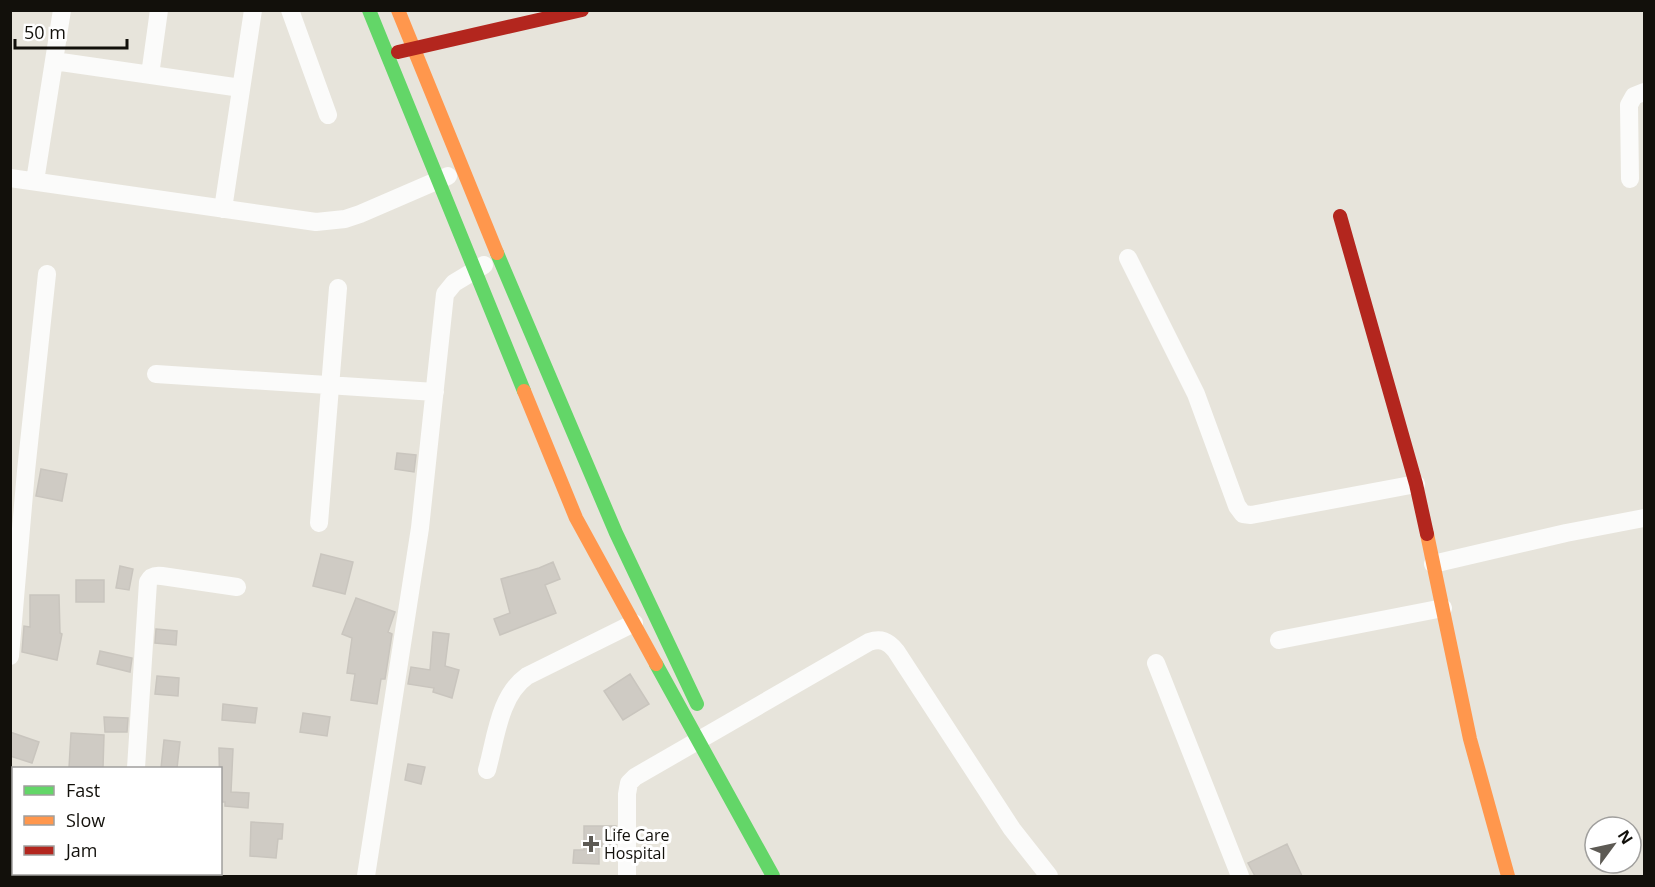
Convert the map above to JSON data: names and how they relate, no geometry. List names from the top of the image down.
{
  "places": {
    "health": ["Life Care Hospital"]
  },
  "legend": ["Fast", "Slow", "Jam"],
  "scale_bar": "50 m",
  "north": "top right"
}
